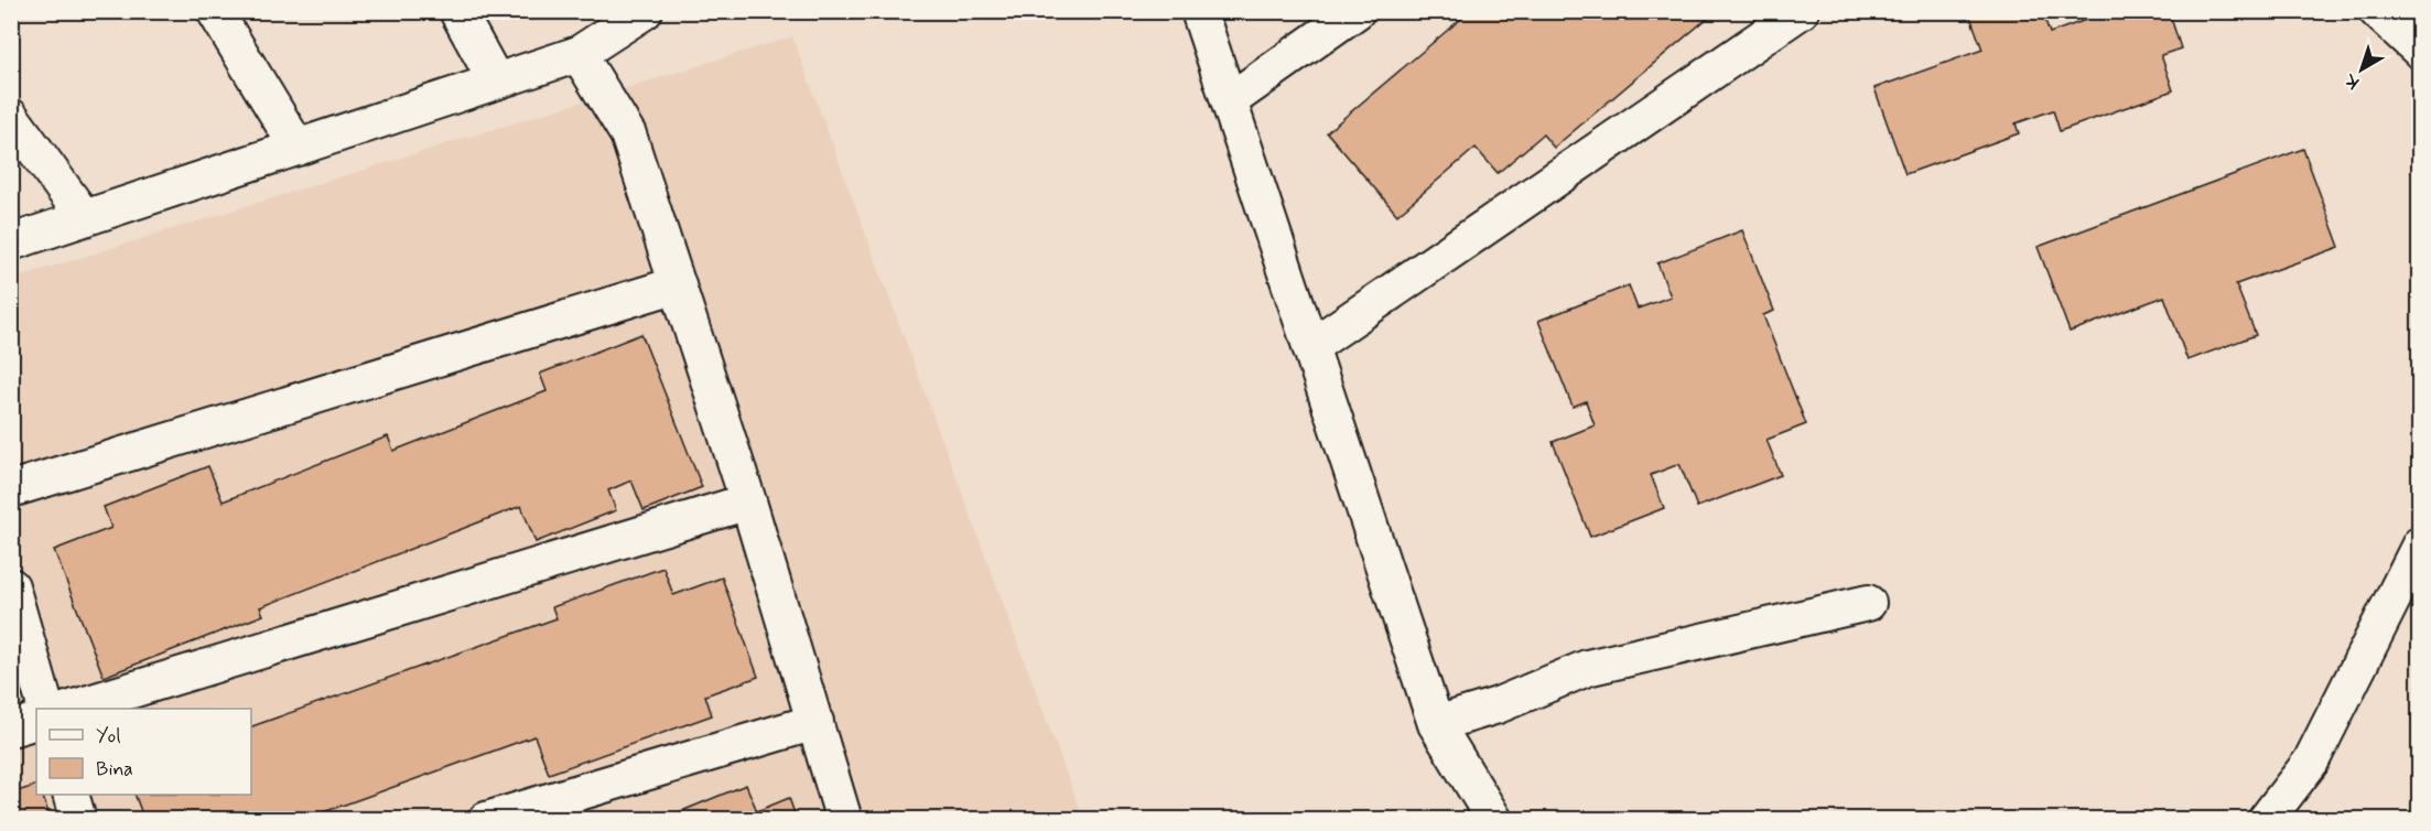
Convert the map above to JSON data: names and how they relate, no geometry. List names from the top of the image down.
{
  "legend": ["Yol", "Bina"],
  "north": "bottom left"
}
